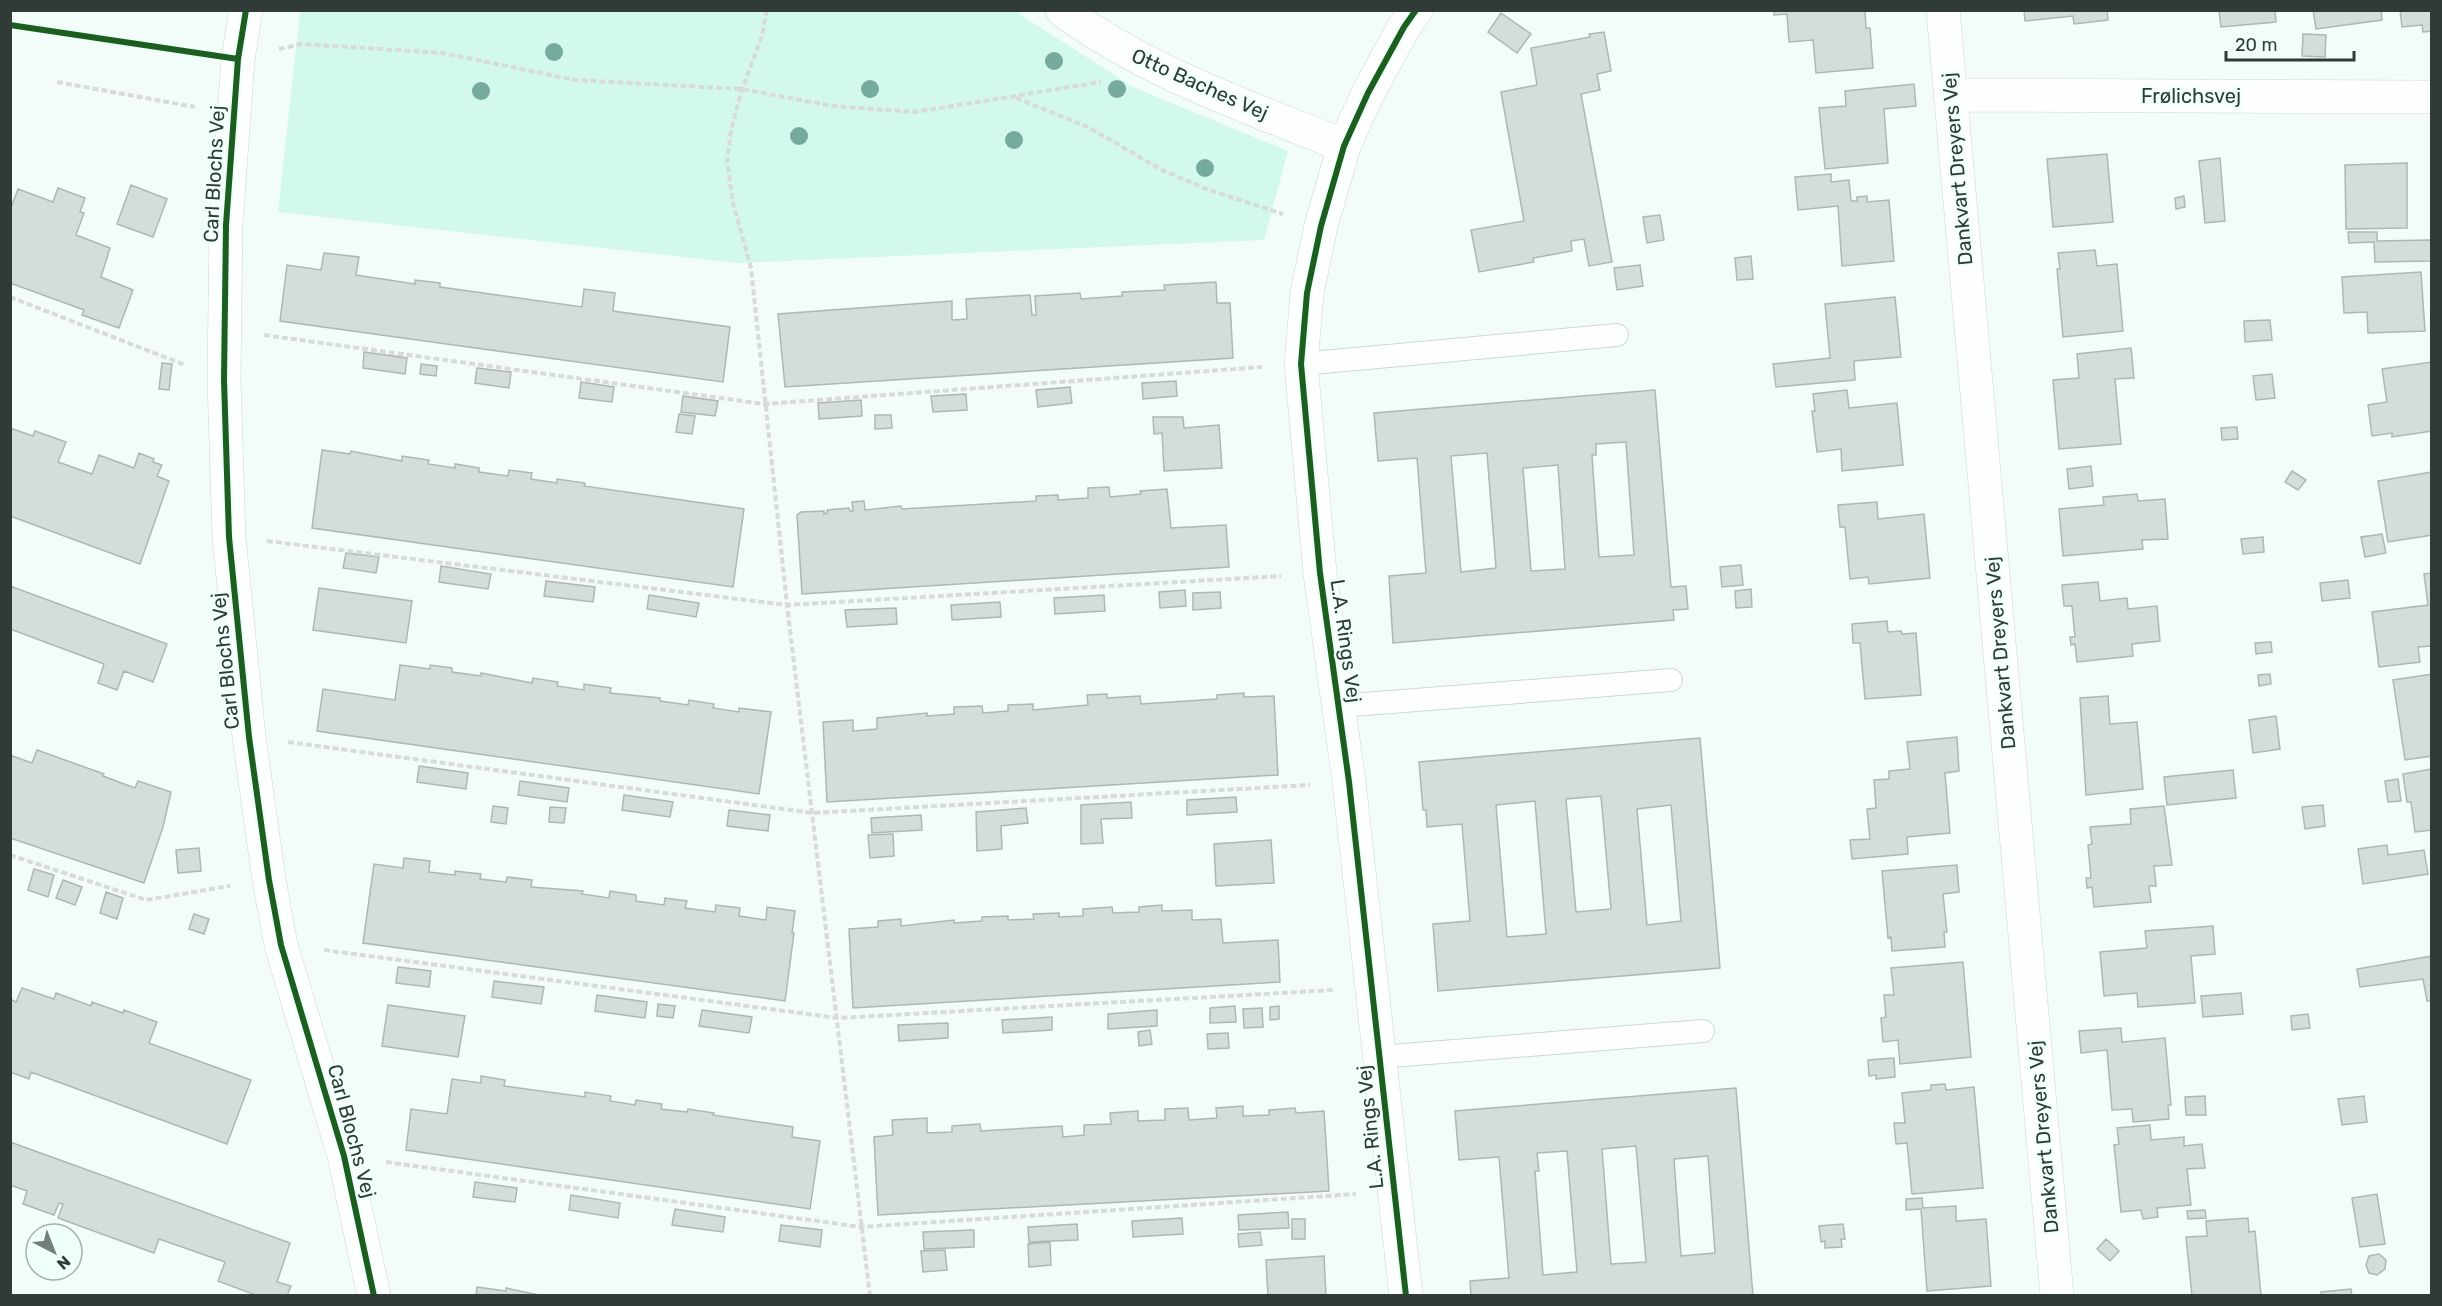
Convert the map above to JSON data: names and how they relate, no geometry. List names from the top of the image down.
{
  "streets": {
    "street": [
      "Otto Baches Vej",
      "Frølichsvej",
      "Dankvart Dreyers Vej",
      "Carl Blochs Vej",
      "L.A. Rings Vej"
    ]
  },
  "crossings": [
    ["Otto Baches Vej", "L.A. Rings Vej"],
    ["Frølichsvej", "Dankvart Dreyers Vej"]
  ],
  "scale_bar": "20 m",
  "north": "bottom right"
}
